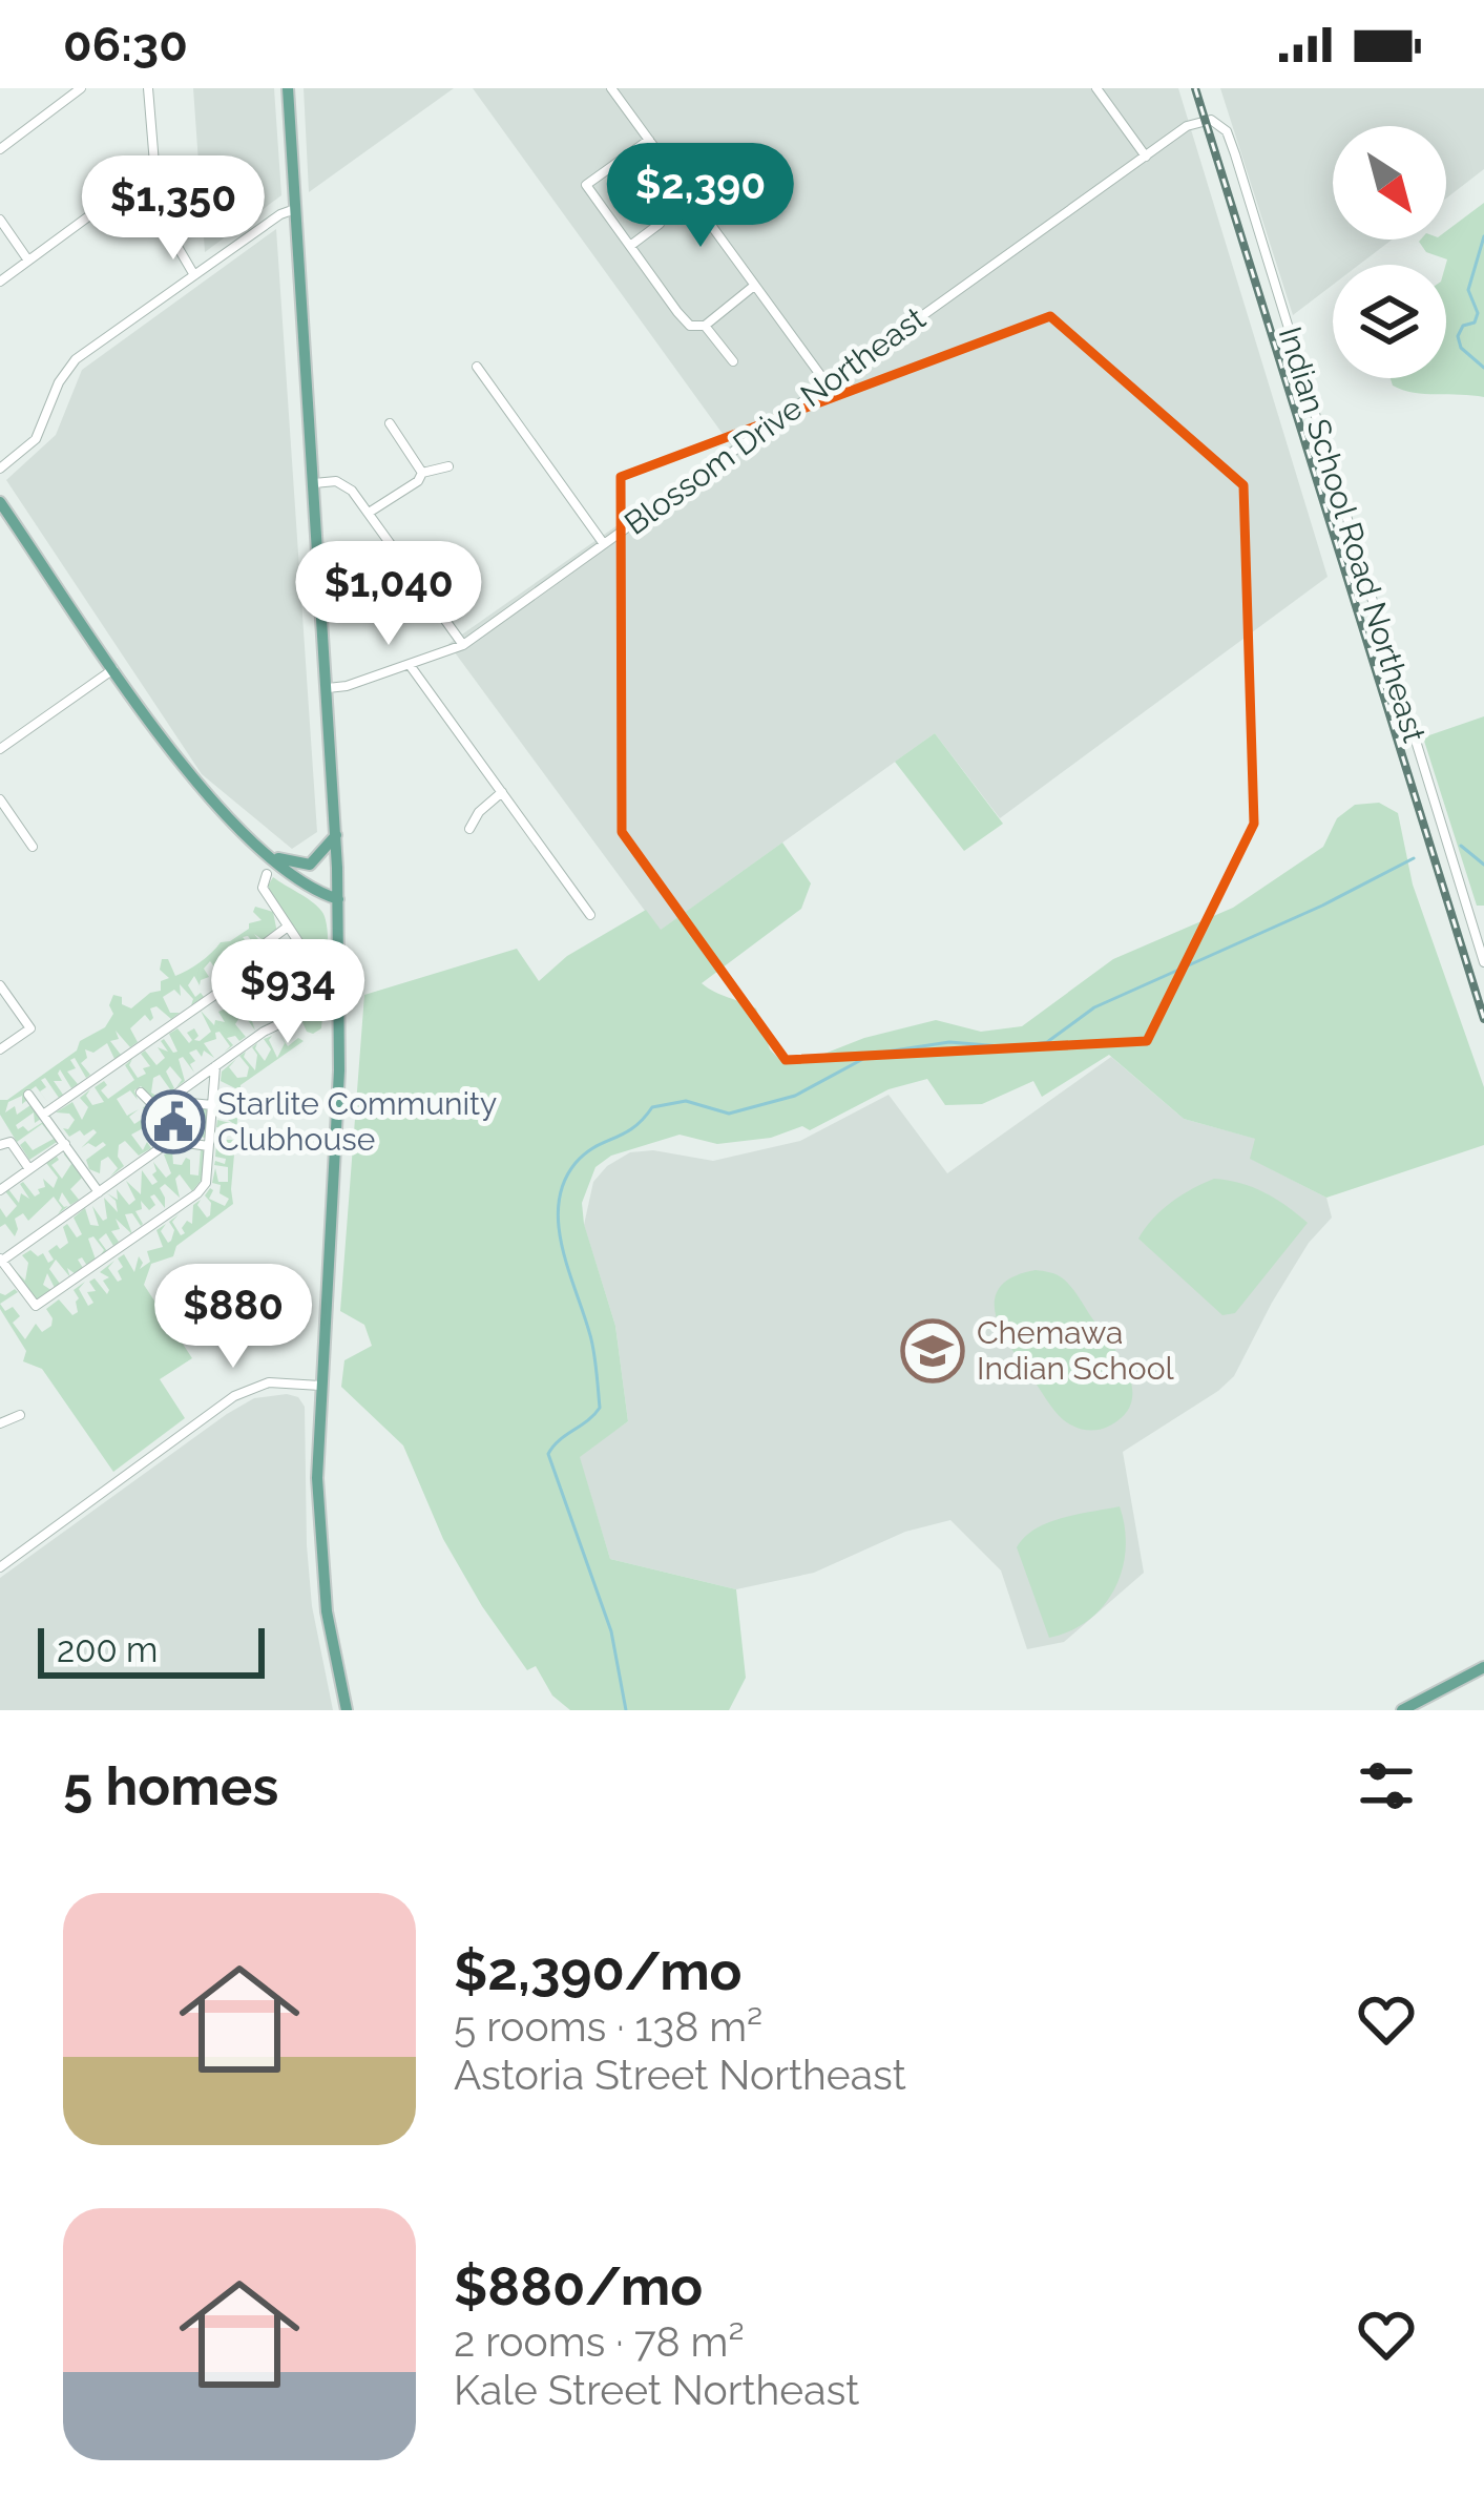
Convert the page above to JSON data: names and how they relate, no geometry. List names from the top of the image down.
{
  "streets": {
    "street": ["Blossom Drive Northeast", "Indian School Road Northeast"]
  },
  "crossings": [
    ["Blossom Drive Northeast", "Indian School Road Northeast"]
  ],
  "places": {
    "public building": ["Starlite Community Clubhouse"],
    "school or university": ["Chemawa Indian School"]
  },
  "scale_bar": "200 m",
  "north": "bottom right",
  "page": {
    "status": "06:30",
    "price": [
      "$2,390",
      "$1,350",
      "$1,040",
      "$934",
      "$880"
    ],
    "scale": "200 m",
    "heading": "5 homes",
    "list": [
      {
        "name": "$2,390/mo",
        "note": "5 rooms · 138 m² · Astoria Street Northeast"
      },
      {
        "name": "$880/mo",
        "note": "2 rooms · 78 m² · Kale Street Northeast"
      }
    ]
  }
}
